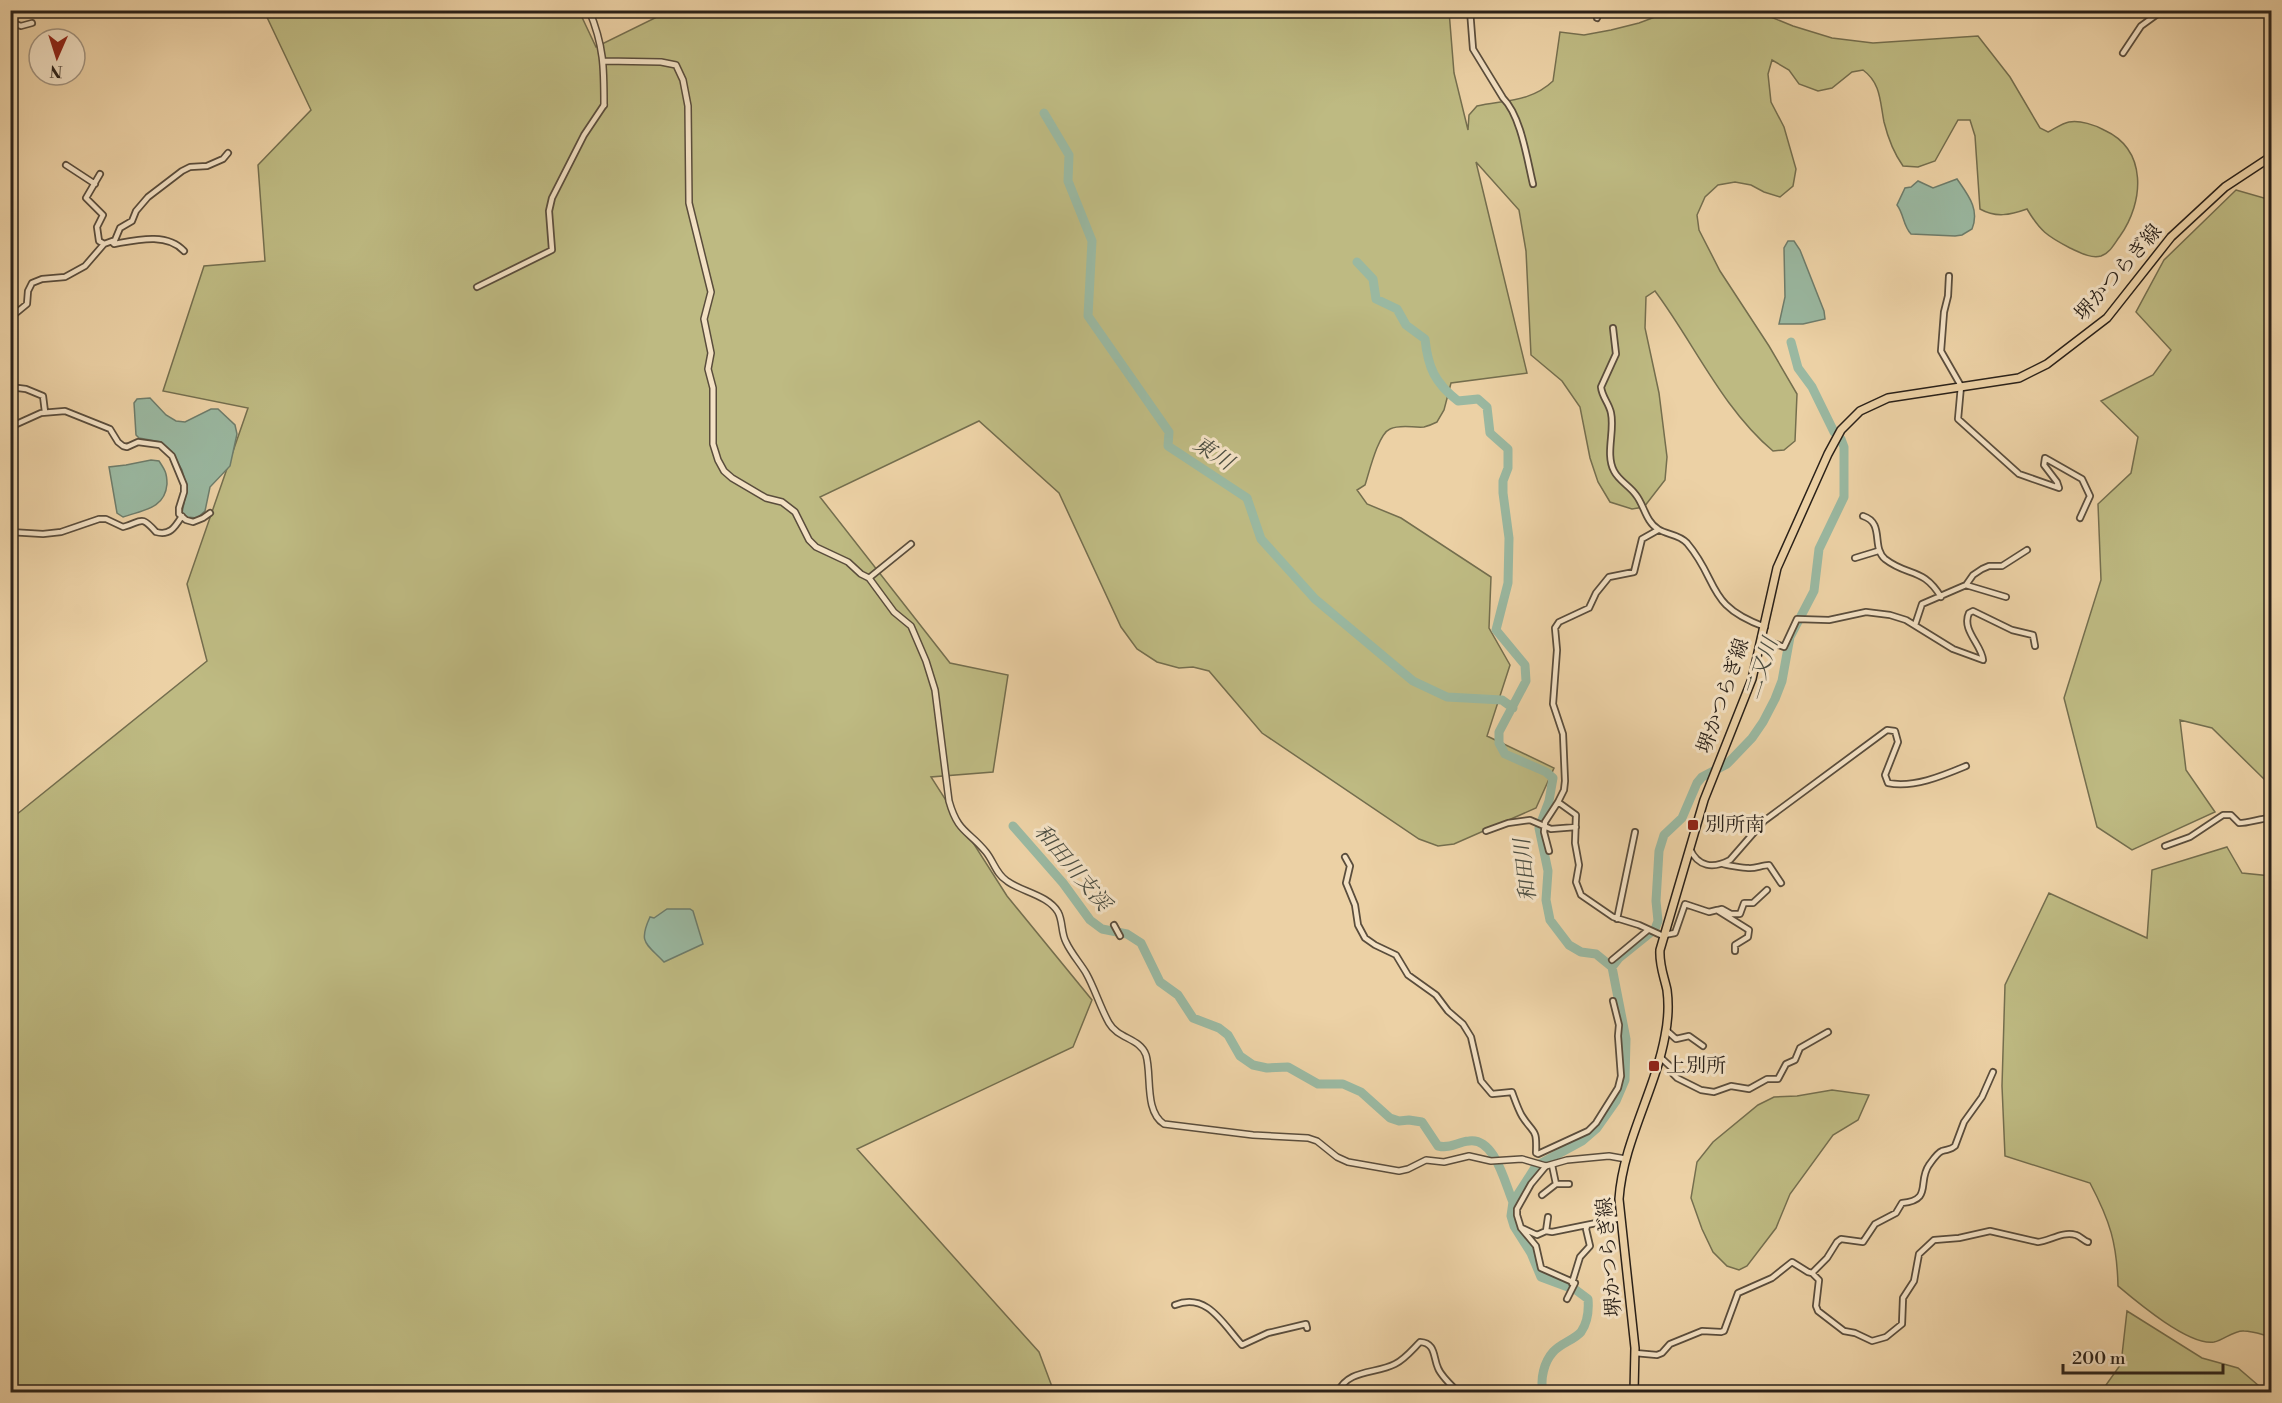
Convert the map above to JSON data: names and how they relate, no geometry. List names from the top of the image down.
{
  "streets": {
    "main road": ["堺かつらぎ線"]
  },
  "water": [
    "東川",
    "二又川",
    "和田川支渓",
    "和田川"
  ],
  "places": {
    "transit": ["別所南", "上別所"]
  },
  "scale_bar": "200 m",
  "north": "bottom"
}
